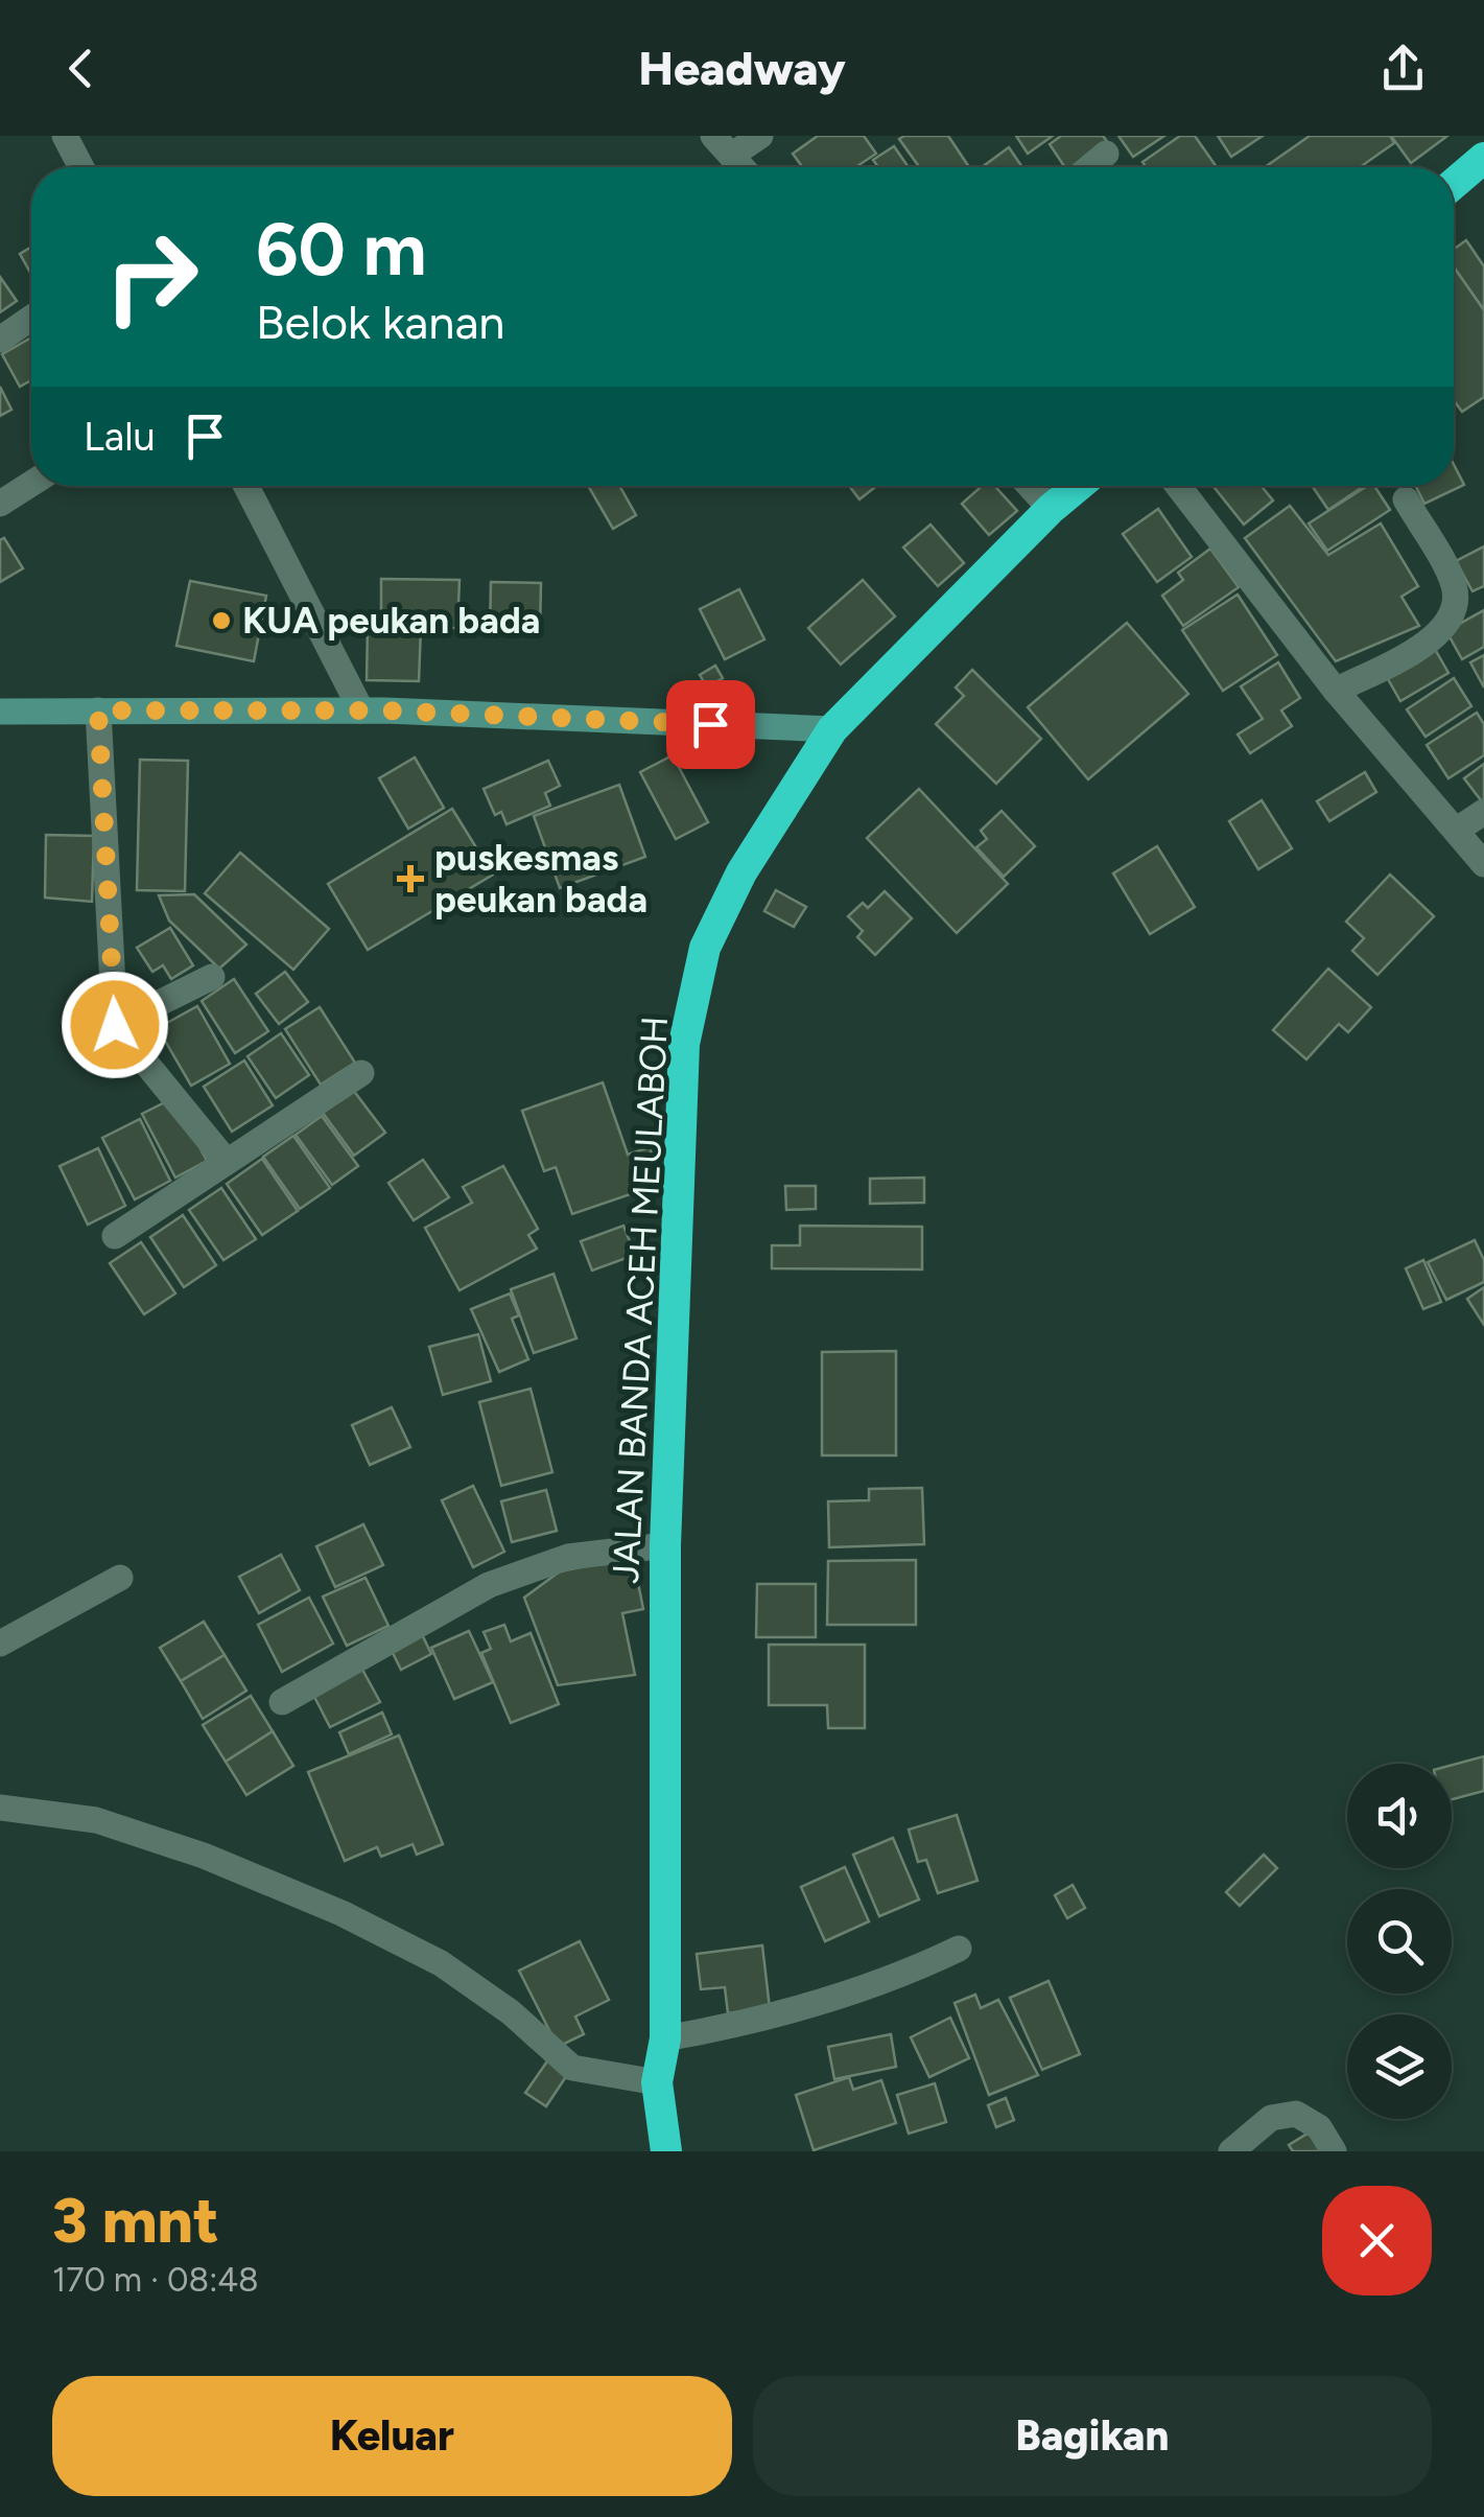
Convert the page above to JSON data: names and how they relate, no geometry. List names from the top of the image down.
{
  "streets": {
    "highway": ["JALAN BANDA ACEH MEULABOH"]
  },
  "places": {
    "other": ["KUA peukan bada"],
    "health": ["puskesmas peukan bada"]
  },
  "page": {
    "header": "Headway",
    "turn": ["60 m", "Belok kanan"],
    "then": "Lalu",
    "heading": ["3 mnt", "170 m · 08:48"],
    "buttons": ["Keluar", "Bagikan"]
  }
}
